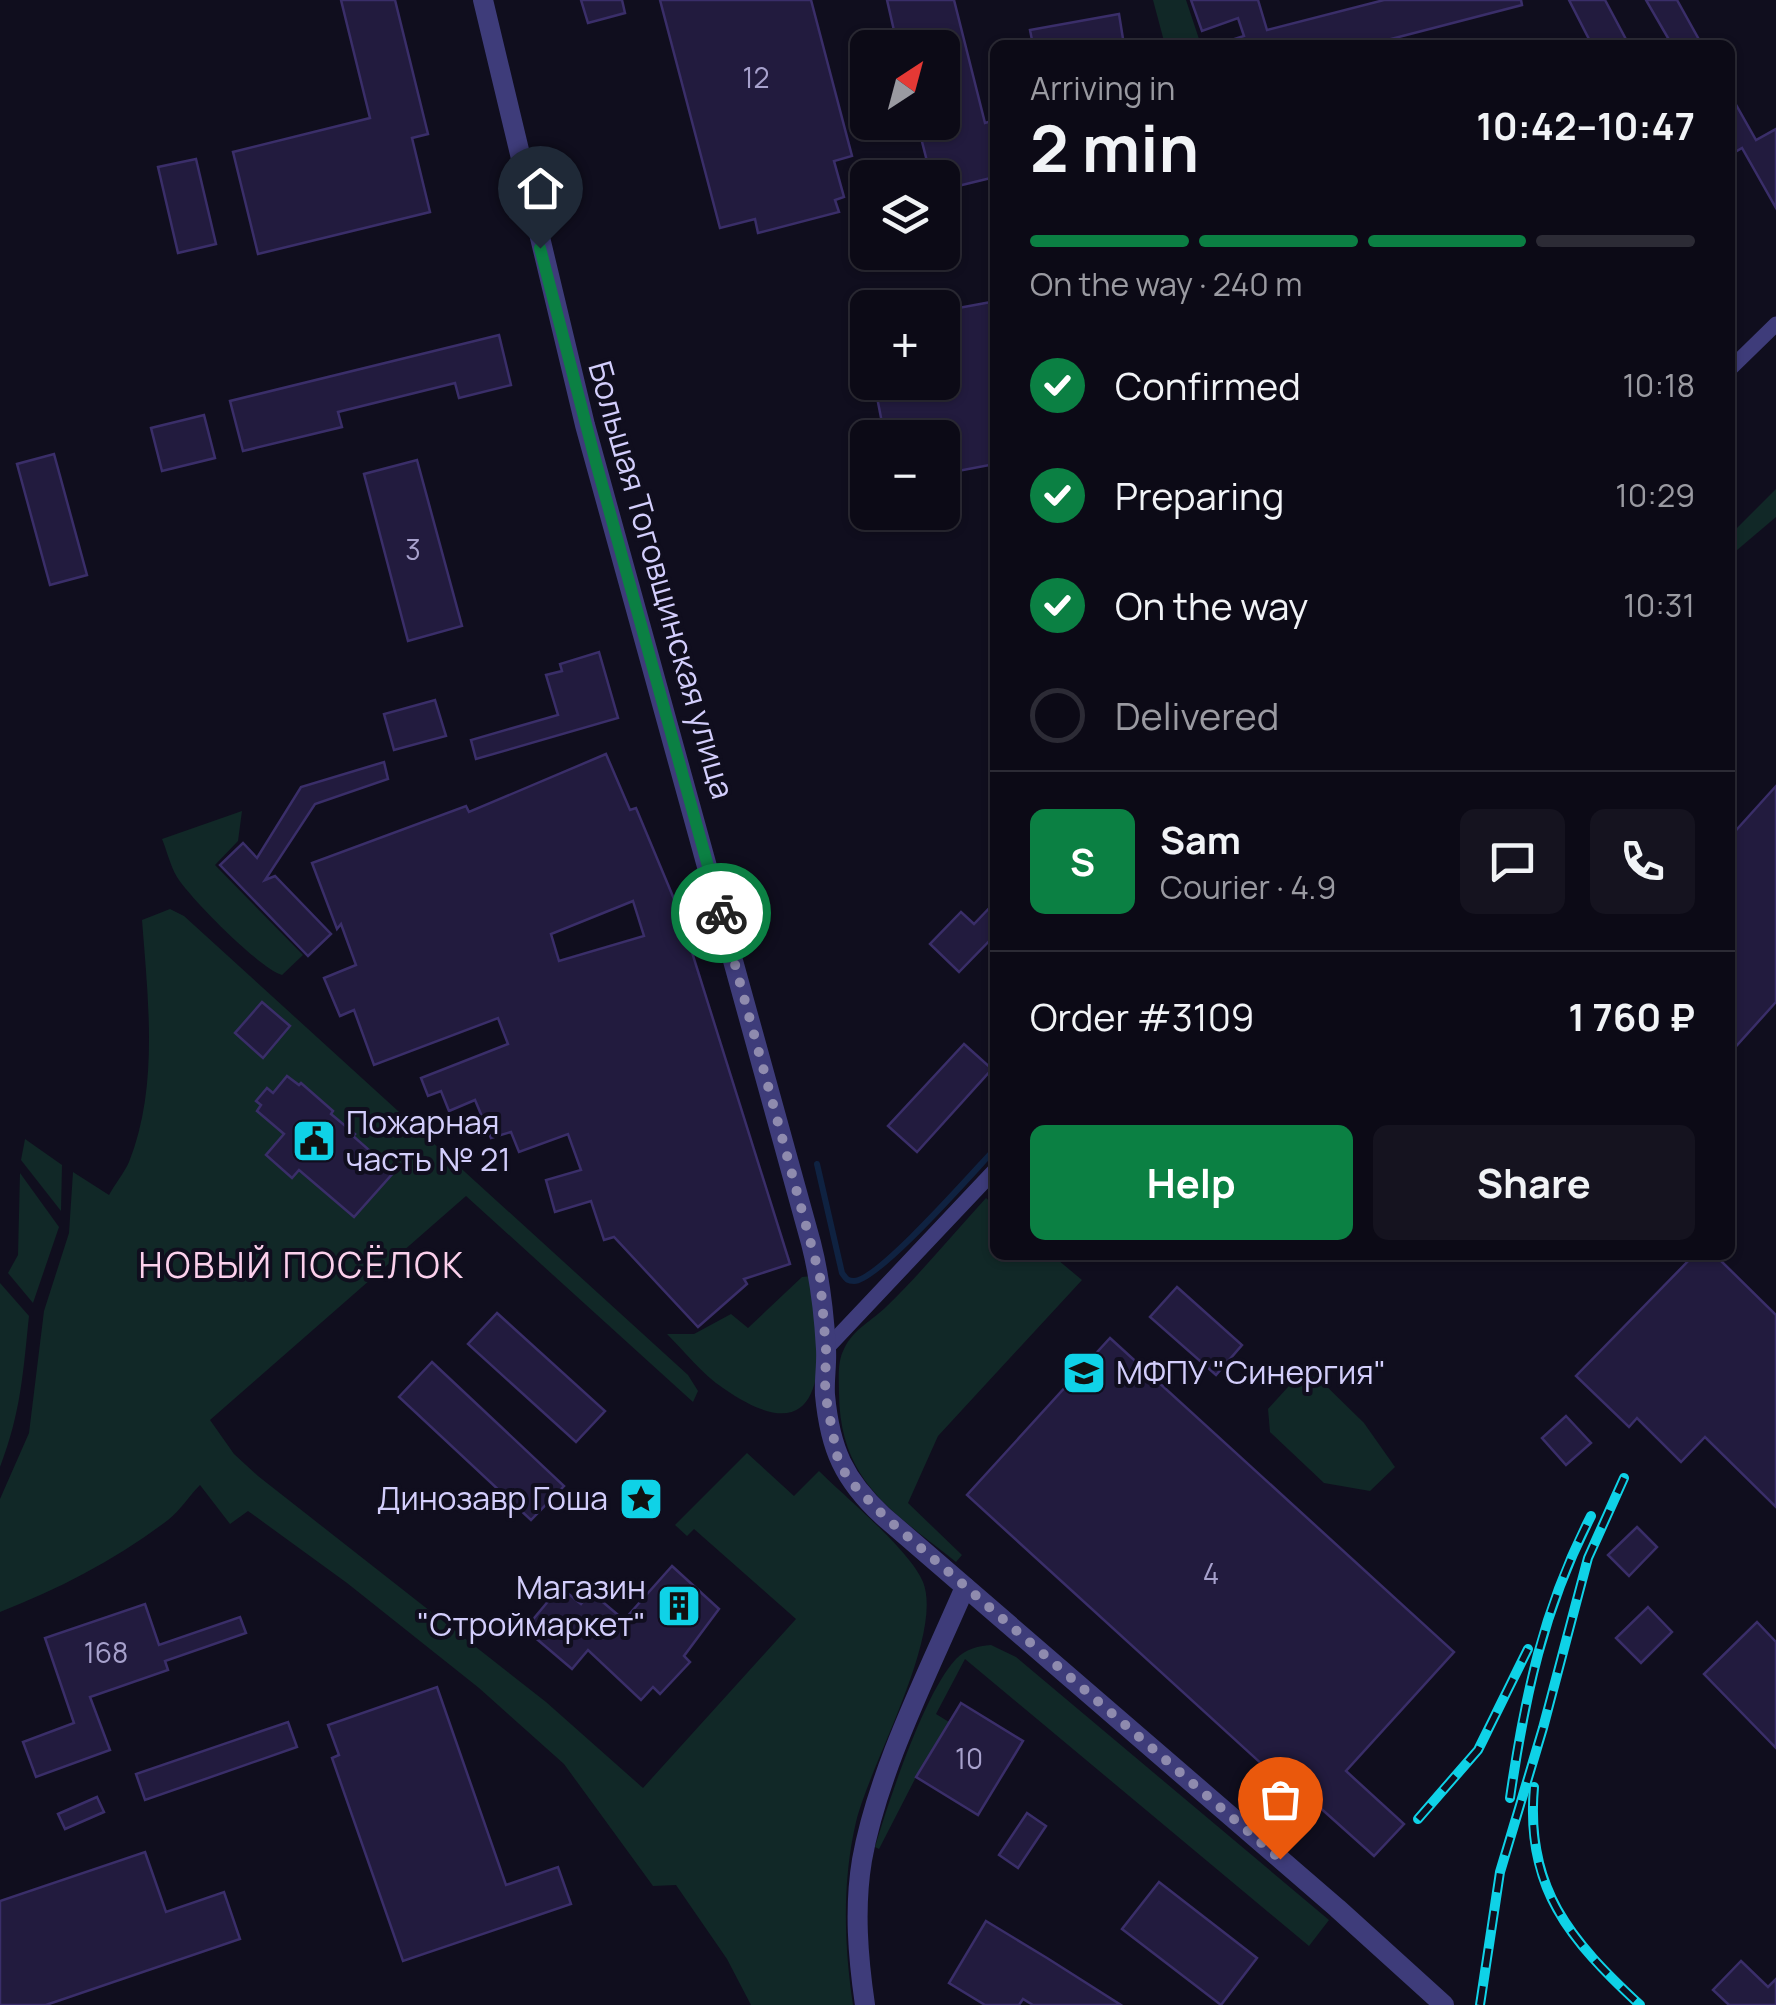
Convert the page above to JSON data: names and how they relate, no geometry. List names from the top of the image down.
{
  "streets": {
    "street": ["Большая Тоговщинская улица"]
  },
  "districts": ["НОВЫЙ ПОСЁЛОК"],
  "places": {
    "public building": ["Пожарная часть № 21"],
    "school or university": ["МФПУ \"Синергия\""],
    "place": ["Динозавр Гоша"],
    "building": ["Магазин \"Строймаркет\""]
  },
  "house_numbers": [
    "12",
    "3",
    "4",
    "168",
    "10"
  ],
  "north": "top right",
  "page": {
    "map_buttons": ["+", "−"],
    "heading": ["2 min", "Arriving in", "10:42–10:47"],
    "panel": [
      "Sam",
      "Courier · 4.9",
      "Order #3109",
      "1 760 ₽"
    ],
    "bar": "On the way · 240 m",
    "list": [
      ["Confirmed", "10:18"],
      ["Preparing", "10:29"],
      ["On the way", "10:31"],
      "Delivered"
    ],
    "round": "S",
    "buttons": ["Help", "Share"]
  }
}
